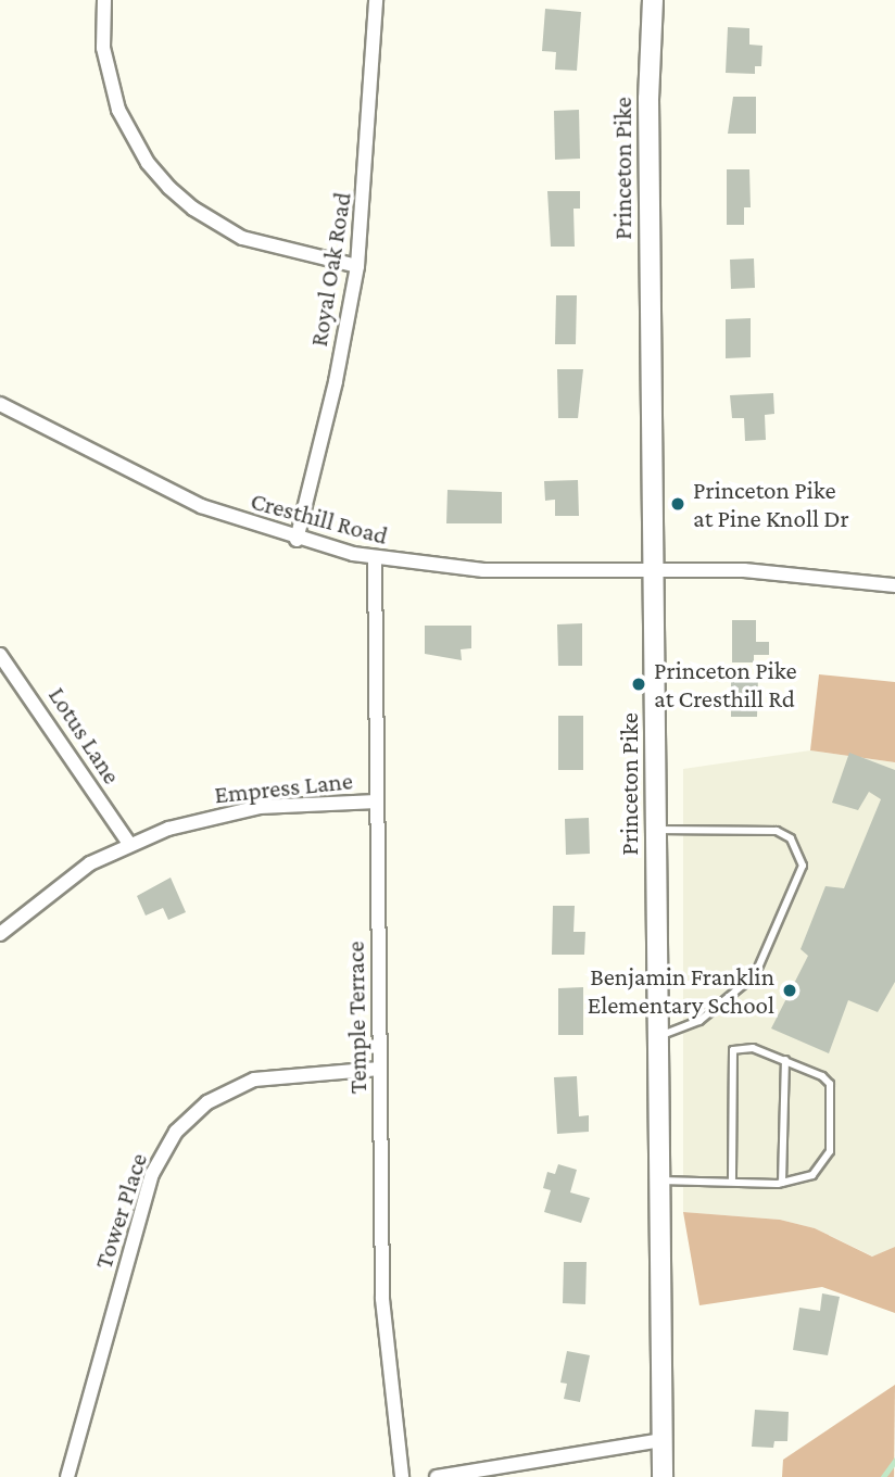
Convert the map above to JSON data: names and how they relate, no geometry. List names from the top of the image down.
{
  "streets": {
    "main road": ["Princeton Pike"],
    "street": [
      "Royal Oak Road",
      "Cresthill Road",
      "Lotus Lane",
      "Empress Lane",
      "Temple Terrace",
      "Tower Place"
    ]
  },
  "crossings": [
    ["Princeton Pike", "Cresthill Road"],
    ["Royal Oak Road", "Cresthill Road"],
    ["Cresthill Road", "Temple Terrace"],
    ["Lotus Lane", "Empress Lane"],
    ["Empress Lane", "Temple Terrace"],
    ["Temple Terrace", "Tower Place"]
  ],
  "places": ["Princeton Pike at Pine Knoll Dr", "Princeton Pike at Cresthill Rd", "Benjamin Franklin Elementary School"]
}
